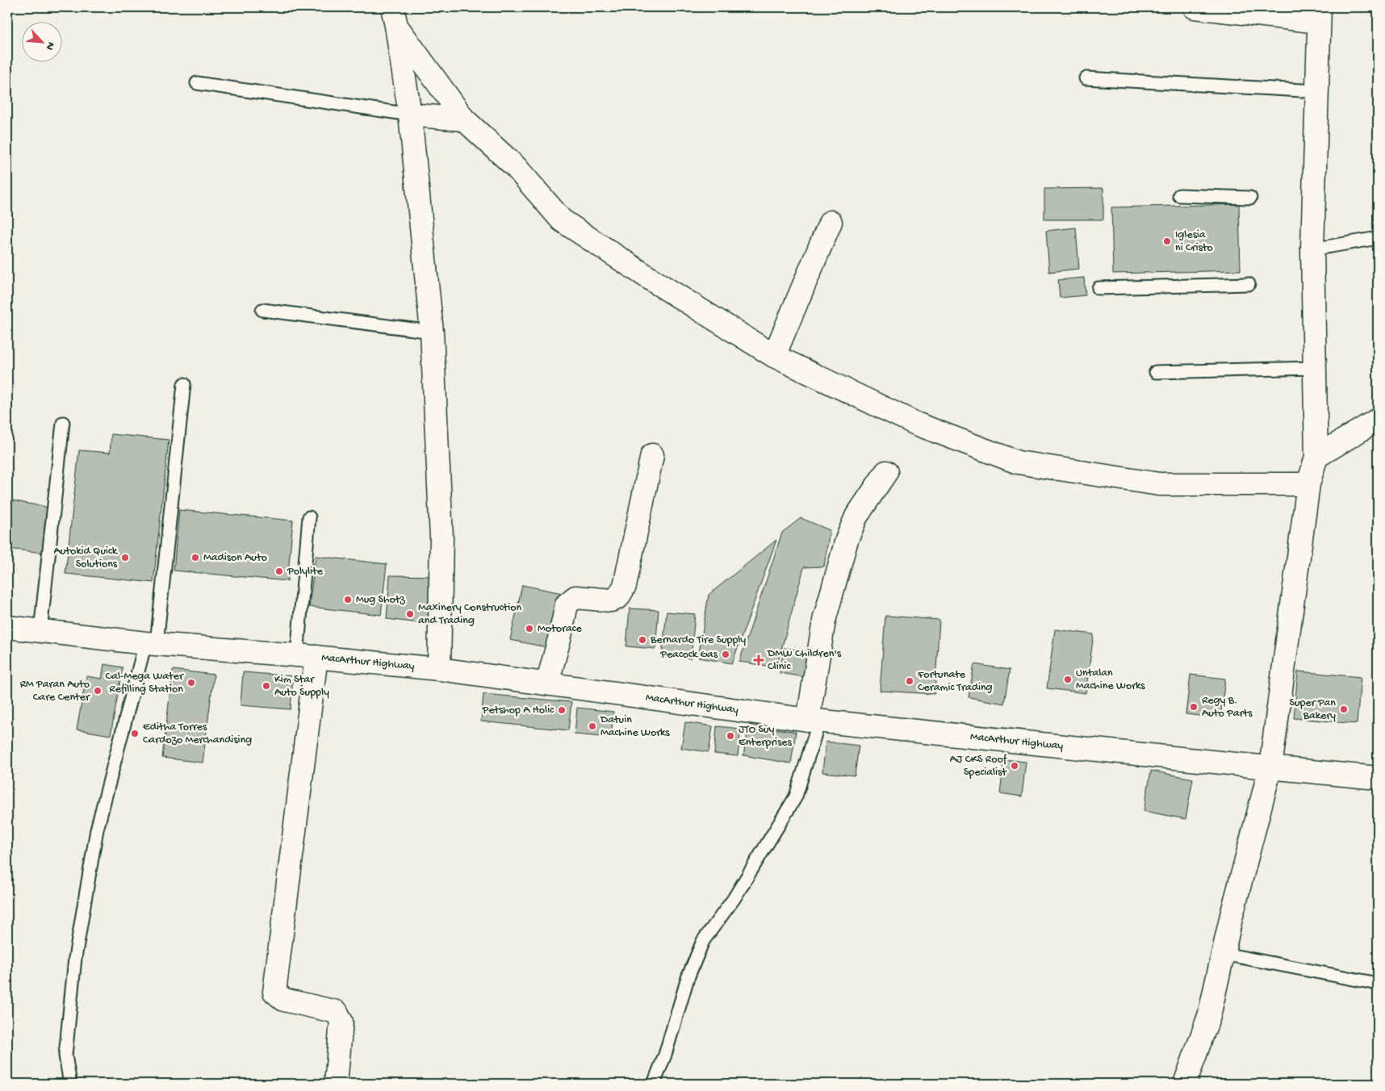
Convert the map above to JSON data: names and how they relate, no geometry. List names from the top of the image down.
{
  "streets": {
    "street": ["MacArthur Highway"]
  },
  "places": {
    "other": [
      "Iglesia ni Cristo",
      "Autokid Quick Solutions",
      "Madison Auto",
      "Polylite",
      "Mug Shotz",
      "Maxinery Construction and Trading",
      "Motorace",
      "Bernardo Tire Supply",
      "Peacock Gas",
      "Untalan Machine Works",
      "Fortunate Ceramic Trading",
      "Cal-Mega Water Refilling Station",
      "Kim Star Auto Supply",
      "RM Paran Auto Care Center",
      "Regy B. Auto Parts",
      "Super Pan Bakery",
      "Petshop A Holic",
      "Datuin Machine Works",
      "Editha Torres Cardozo Merchandising",
      "JTO Suy Enterprises",
      "AJ CKS Roof Specialist"
    ],
    "health": ["DMW Children's Clinic"]
  },
  "north": "bottom right"
}
